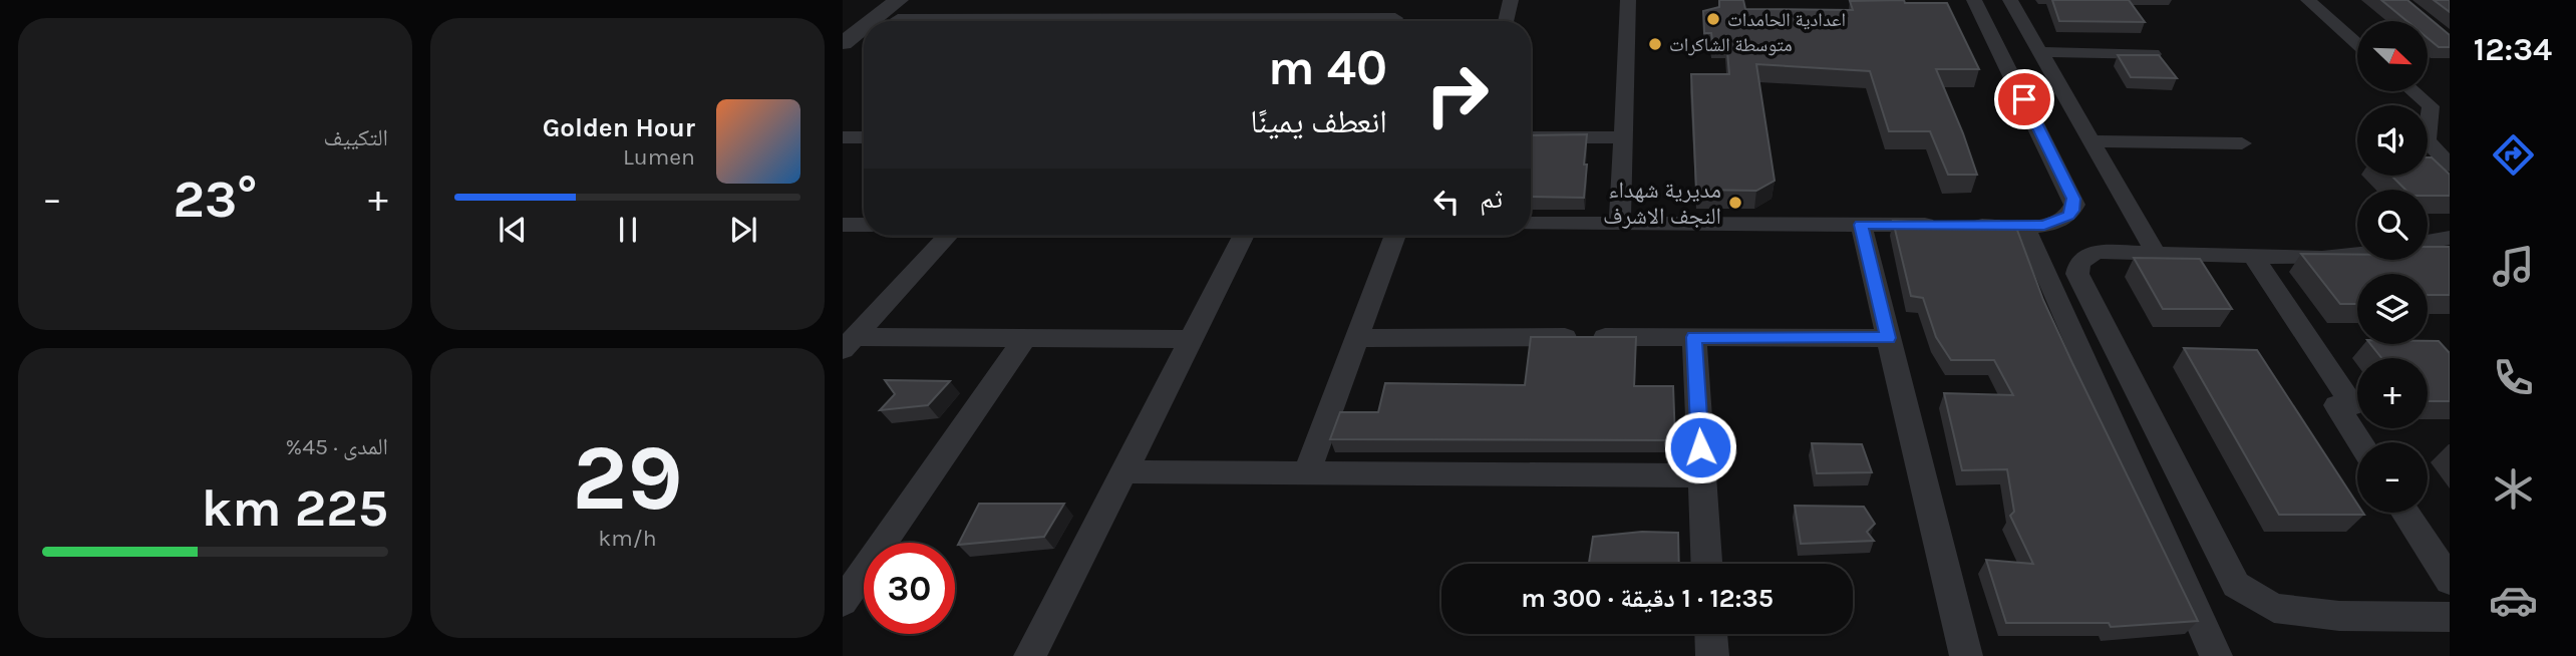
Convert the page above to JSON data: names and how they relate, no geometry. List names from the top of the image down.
{
  "places": ["اعدادية الحامدات", "متوسطة الشاكرات", "مديرية شهداء النجف الاشرف"],
  "north": "bottom right",
  "page": {
    "tabs": "12:34",
    "tile": [
      "التكييف",
      ["29", "km/h"],
      ["المدى · 45%", "225 km"]
    ],
    "map_buttons": ["+", "−"],
    "turn": ["40 m", "انعطف يمينًا"],
    "song": ["Golden Hour", "Lumen"],
    "then": "ثم",
    "heat": ["−", "23°", "+"],
    "limit": "30",
    "trip": "12:35 · 1 دقيقة · 300 m"
  }
}
